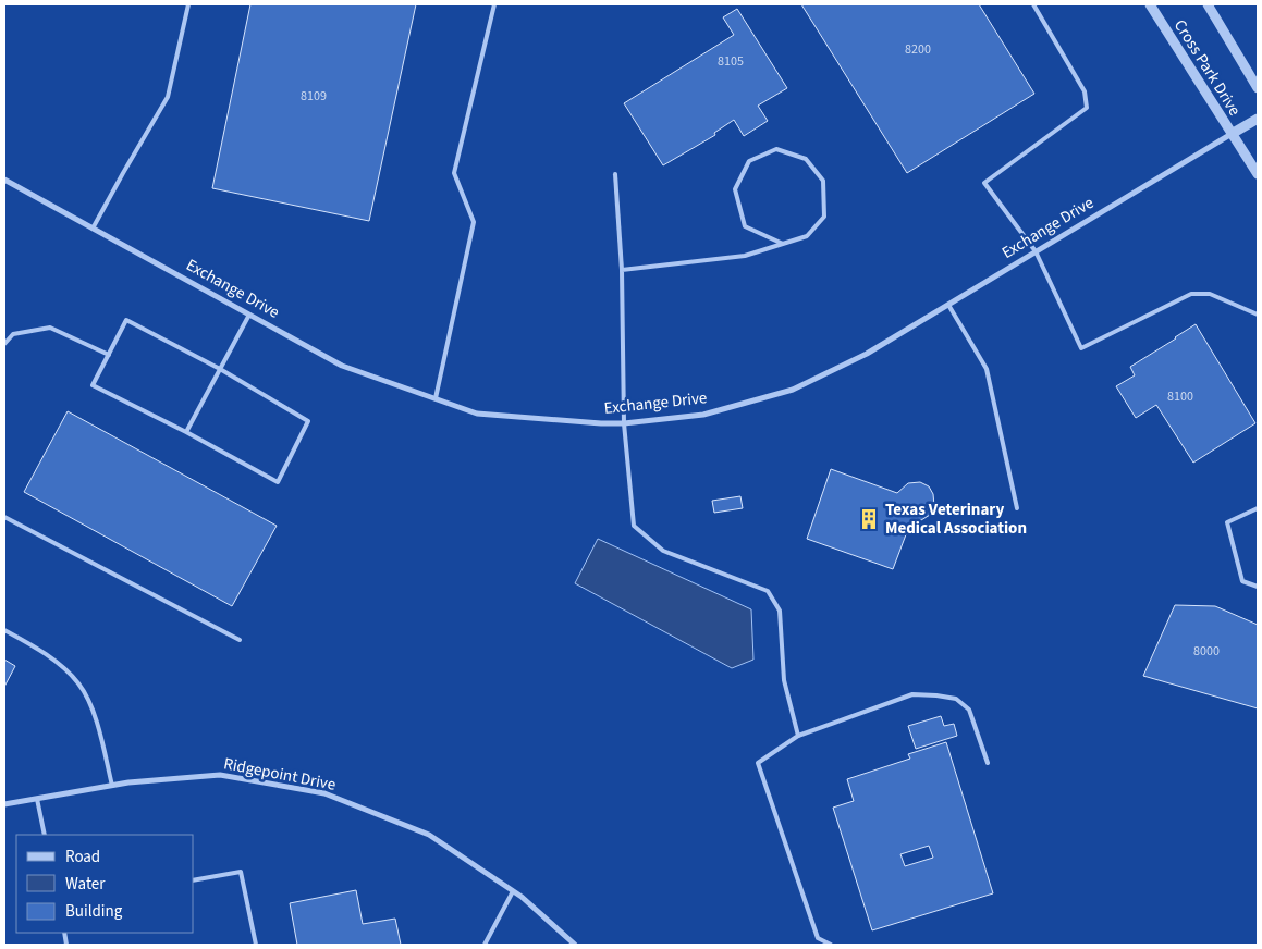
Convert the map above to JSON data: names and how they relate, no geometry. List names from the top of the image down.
{
  "streets": {
    "street": ["Cross Park Drive", "Exchange Drive", "Ridgepoint Drive"]
  },
  "crossings": [
    ["Cross Park Drive", "Exchange Drive"]
  ],
  "places": {
    "building": ["Texas Veterinary Medical Association"]
  },
  "house_numbers": [
    "8200",
    "8105",
    "8109",
    "8100",
    "8000"
  ],
  "legend": ["Road", "Water", "Building"]
}
